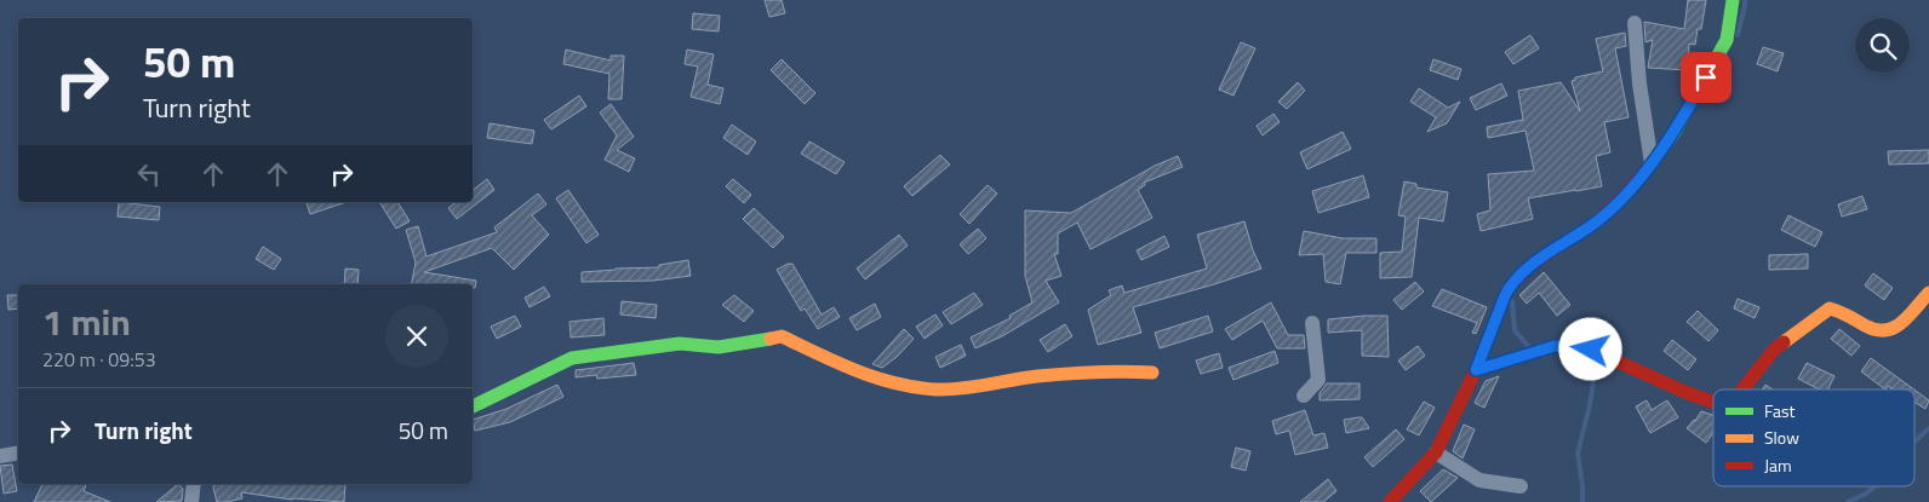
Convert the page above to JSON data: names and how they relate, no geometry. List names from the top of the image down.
{
  "legend": ["Fast", "Slow", "Jam"],
  "page": {
    "turn": ["50 m", "Turn right"],
    "heading": ["1 min", "220 m · 09:53"],
    "list": [
      {
        "name": "Turn right",
        "value": "50 m"
      }
    ]
  }
}
